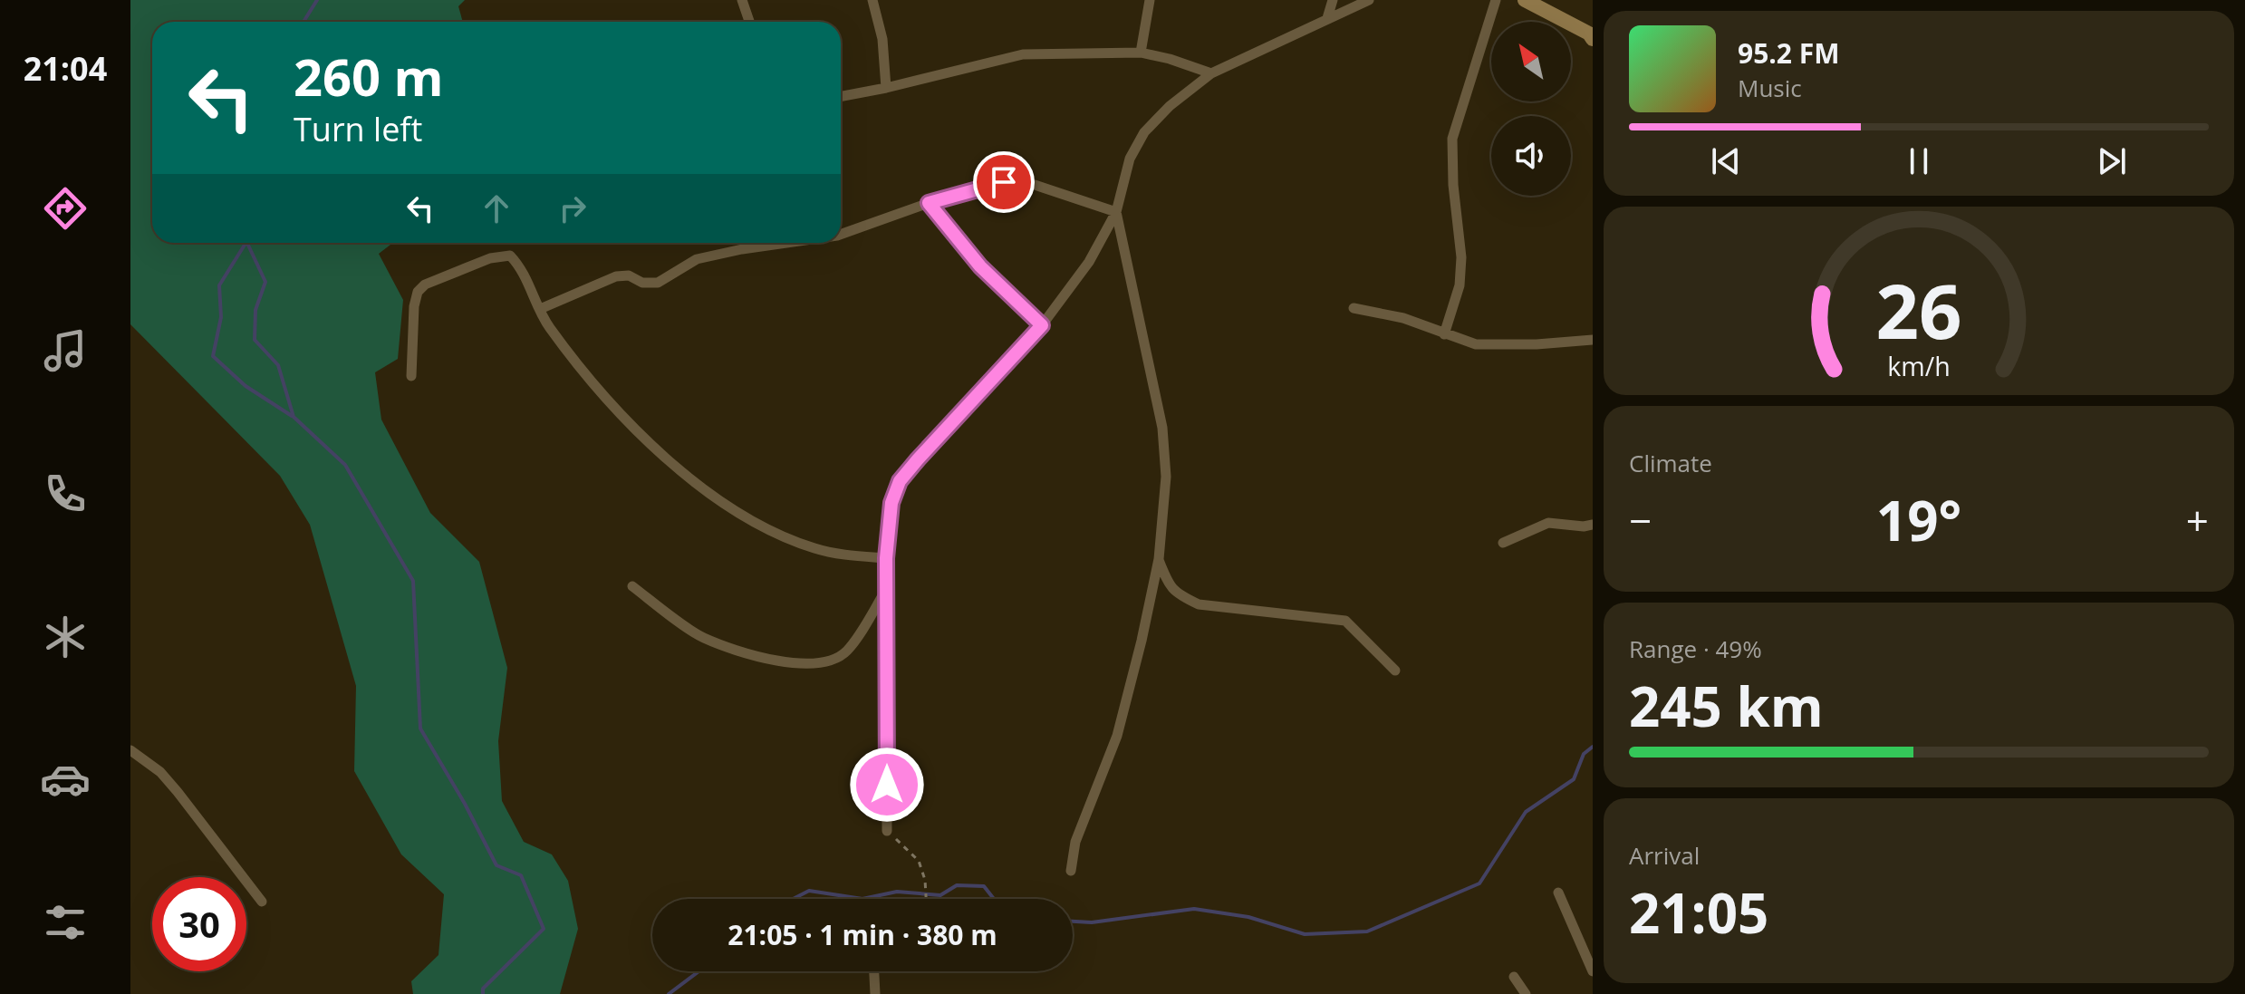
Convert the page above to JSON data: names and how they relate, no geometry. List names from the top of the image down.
{
  "north": "top left",
  "page": {
    "tabs": "21:04",
    "turn": ["260 m", "Turn left"],
    "song": ["95.2 FM", "Music"],
    "tile": [
      "Climate",
      ["Range · 49%", "245 km"],
      ["Arrival", "21:05"]
    ],
    "heat": ["−", "19°", "+"],
    "limit": "30",
    "trip": "21:05 · 1 min · 380 m",
    "gauge": ["26", "km/h"]
  }
}
